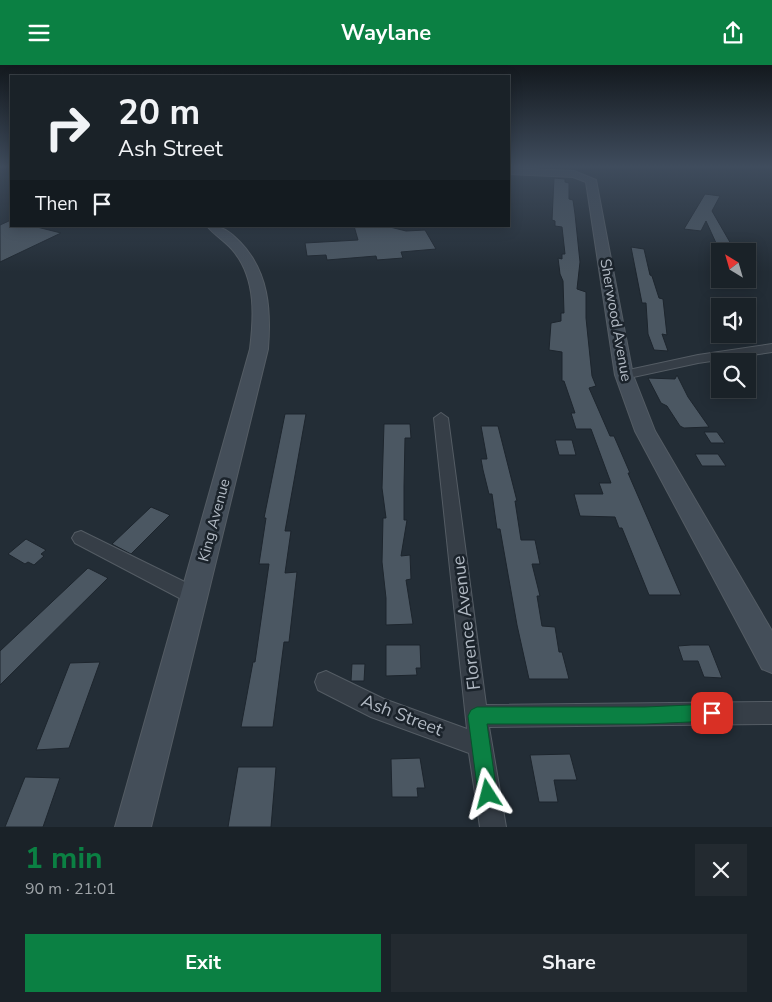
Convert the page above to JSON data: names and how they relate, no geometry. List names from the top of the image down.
{
  "streets": {
    "street": [
      "Sherwood Avenue",
      "King Avenue",
      "Florence Avenue",
      "Ash Street"
    ]
  },
  "crossings": [
    ["Florence Avenue", "Ash Street"]
  ],
  "north": "top left",
  "page": {
    "header": "Waylane",
    "turn": ["20 m", "Ash Street"],
    "then": "Then",
    "heading": ["1 min", "90 m · 21:01"],
    "buttons": ["Exit", "Share"]
  }
}
